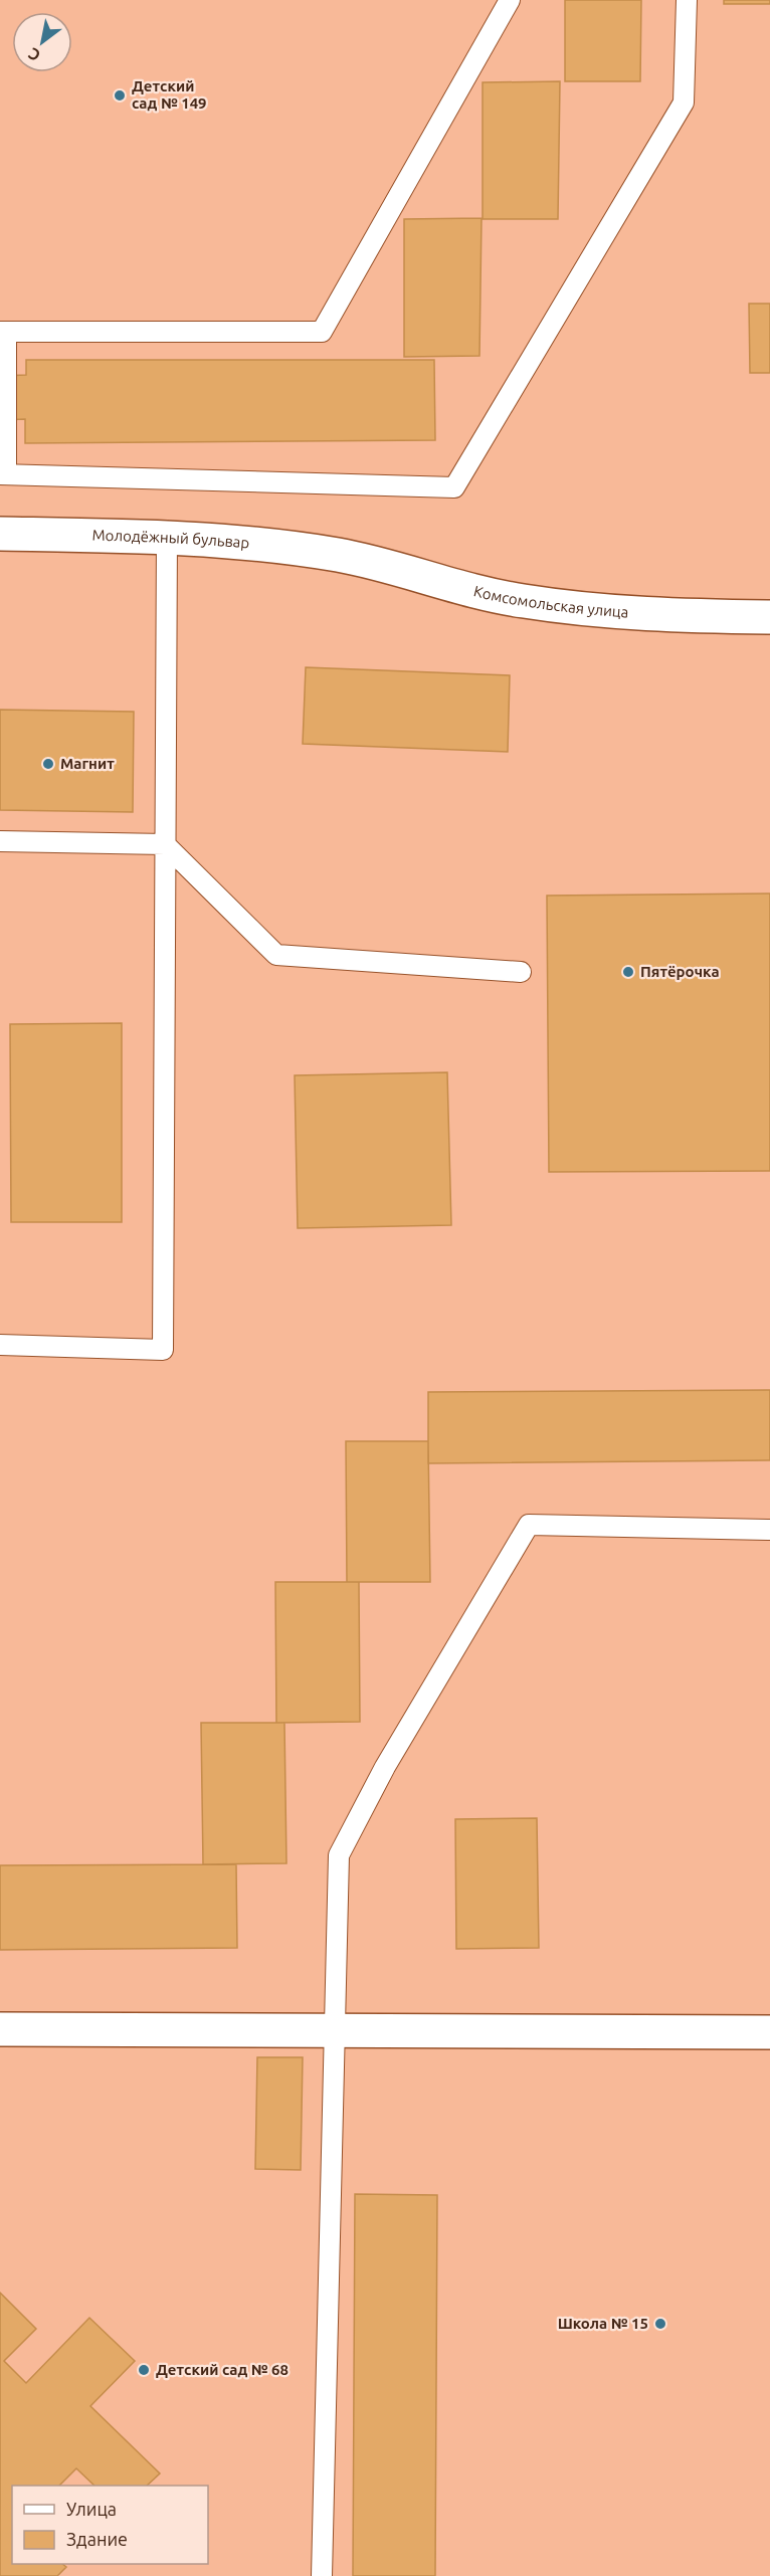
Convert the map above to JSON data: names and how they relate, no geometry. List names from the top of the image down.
{
  "streets": {
    "street": ["Молодёжный бульвар", "Комсомольская улица"]
  },
  "crossings": [
    ["Молодёжный бульвар", "Комсомольская улица"]
  ],
  "places": [
    "Детский сад № 149",
    "Магнит",
    "Пятёрочка",
    "Школа № 15",
    "Детский сад № 68"
  ],
  "legend": ["Улица", "Здание"],
  "north": "bottom left"
}
